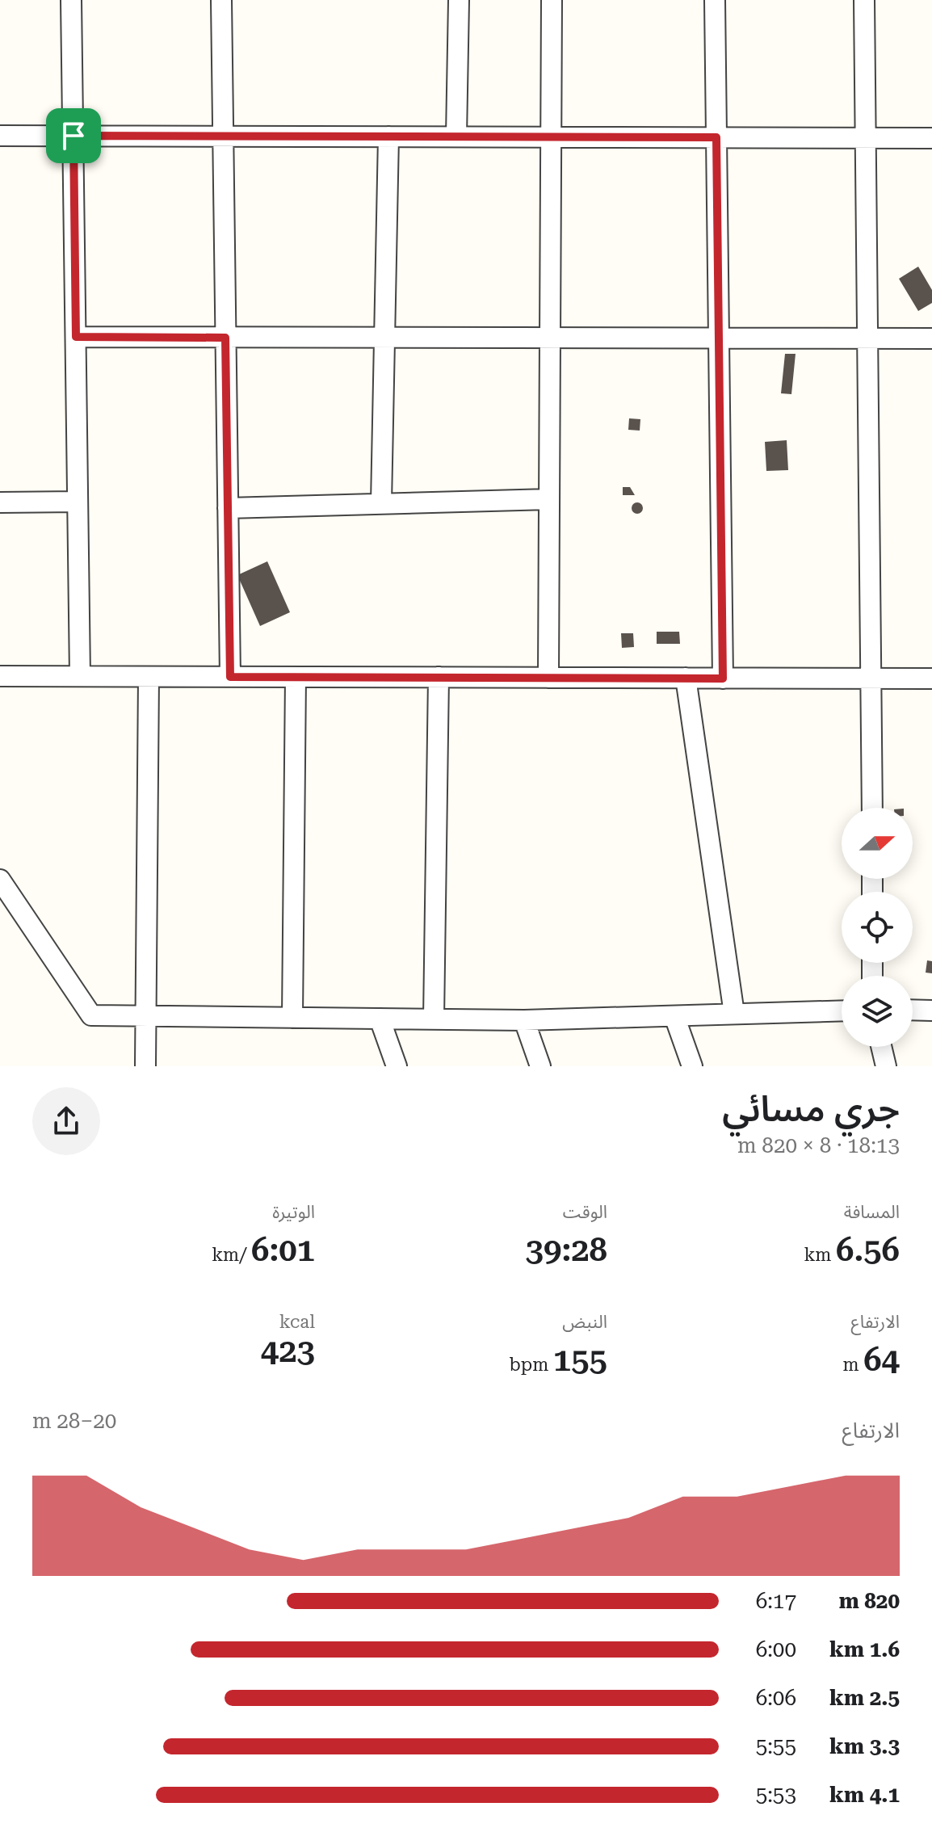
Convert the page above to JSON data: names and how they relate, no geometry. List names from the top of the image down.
{
  "north": "right",
  "page": {
    "heading": ["جري مسائي", "18:13 · 8 × 820 m"],
    "stats": [
      ["المسافة", "6.56 km"],
      ["الوقت", "39:28"],
      ["الوتيرة", "6:01 /km"],
      ["الارتفاع", "64 m"],
      ["النبض", "155 bpm"],
      ["kcal", "423"]
    ],
    "chart": ["الارتفاع", "20–28 m"],
    "list": [
      {
        "name": "820 m",
        "note": "6:17"
      },
      {
        "name": "1.6 km",
        "note": "6:00"
      },
      {
        "name": "2.5 km",
        "note": "6:06"
      },
      {
        "name": "3.3 km",
        "note": "5:55"
      },
      {
        "name": "4.1 km",
        "note": "5:53"
      }
    ]
  }
}
